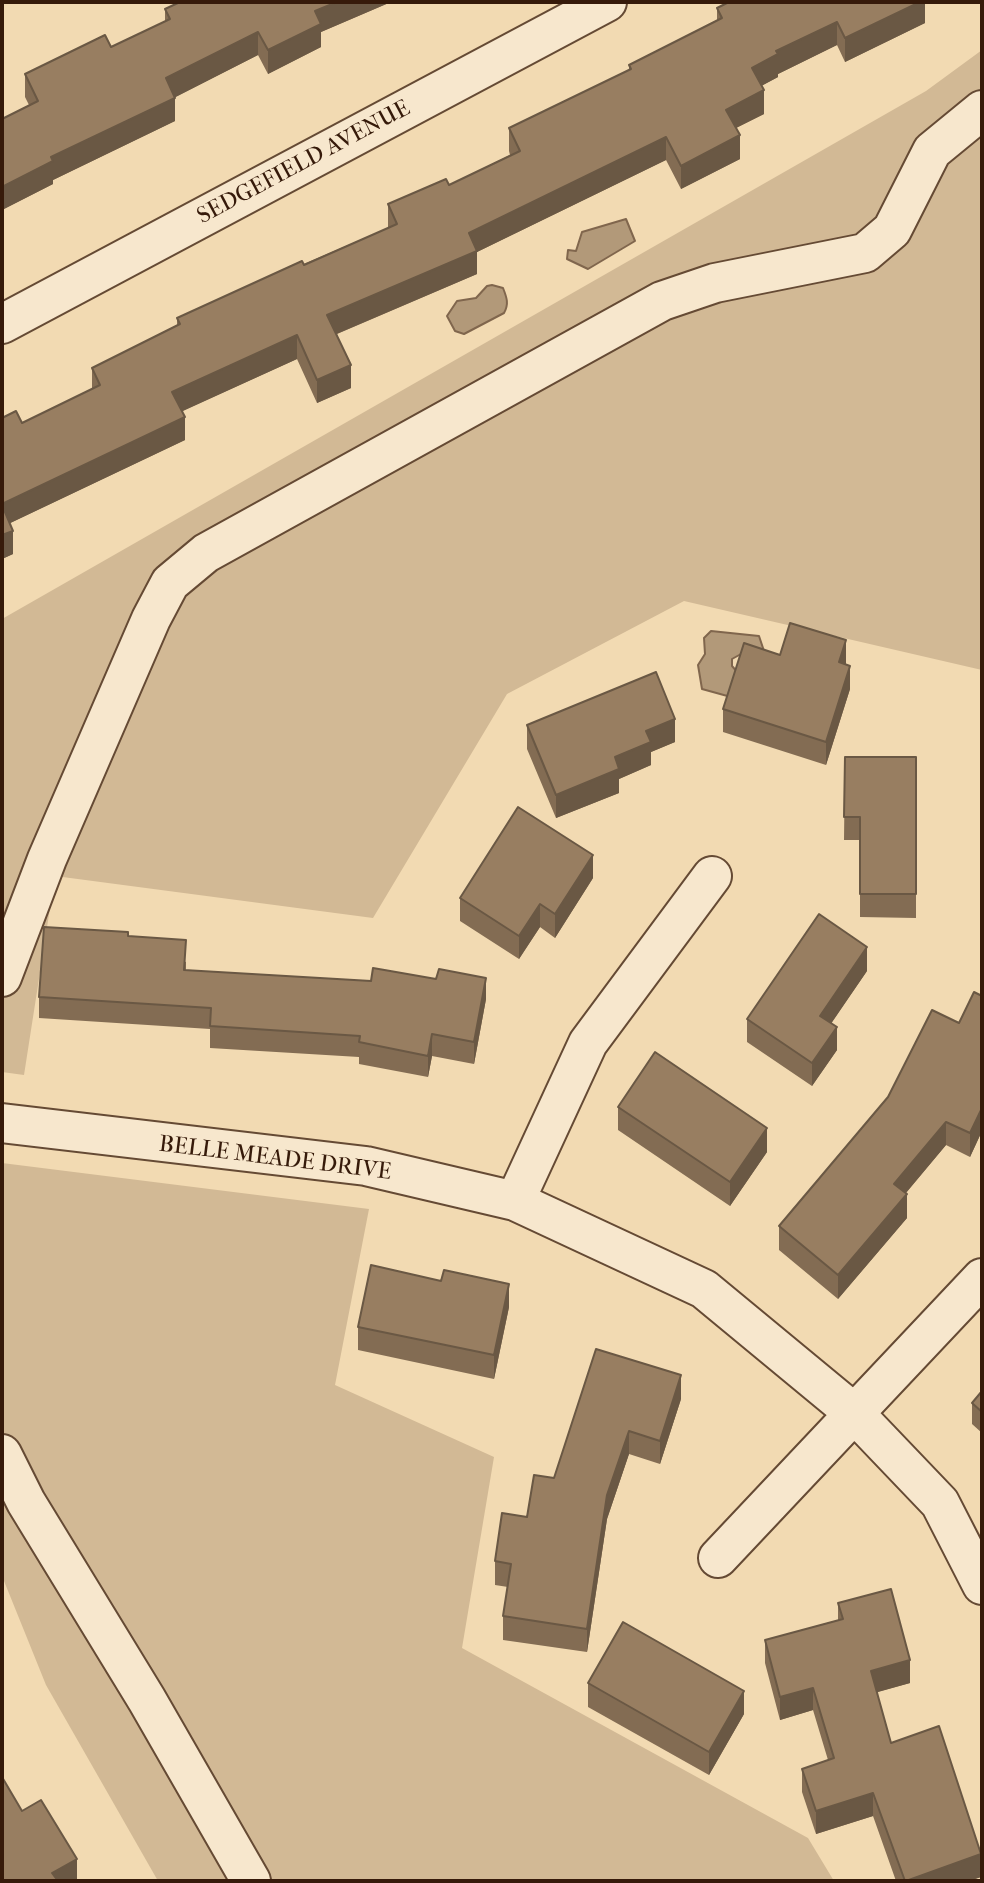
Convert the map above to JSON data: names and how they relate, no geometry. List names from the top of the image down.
{
  "streets": {
    "street": ["SEDGEFIELD AVENUE", "BELLE MEADE DRIVE"]
  }
}
